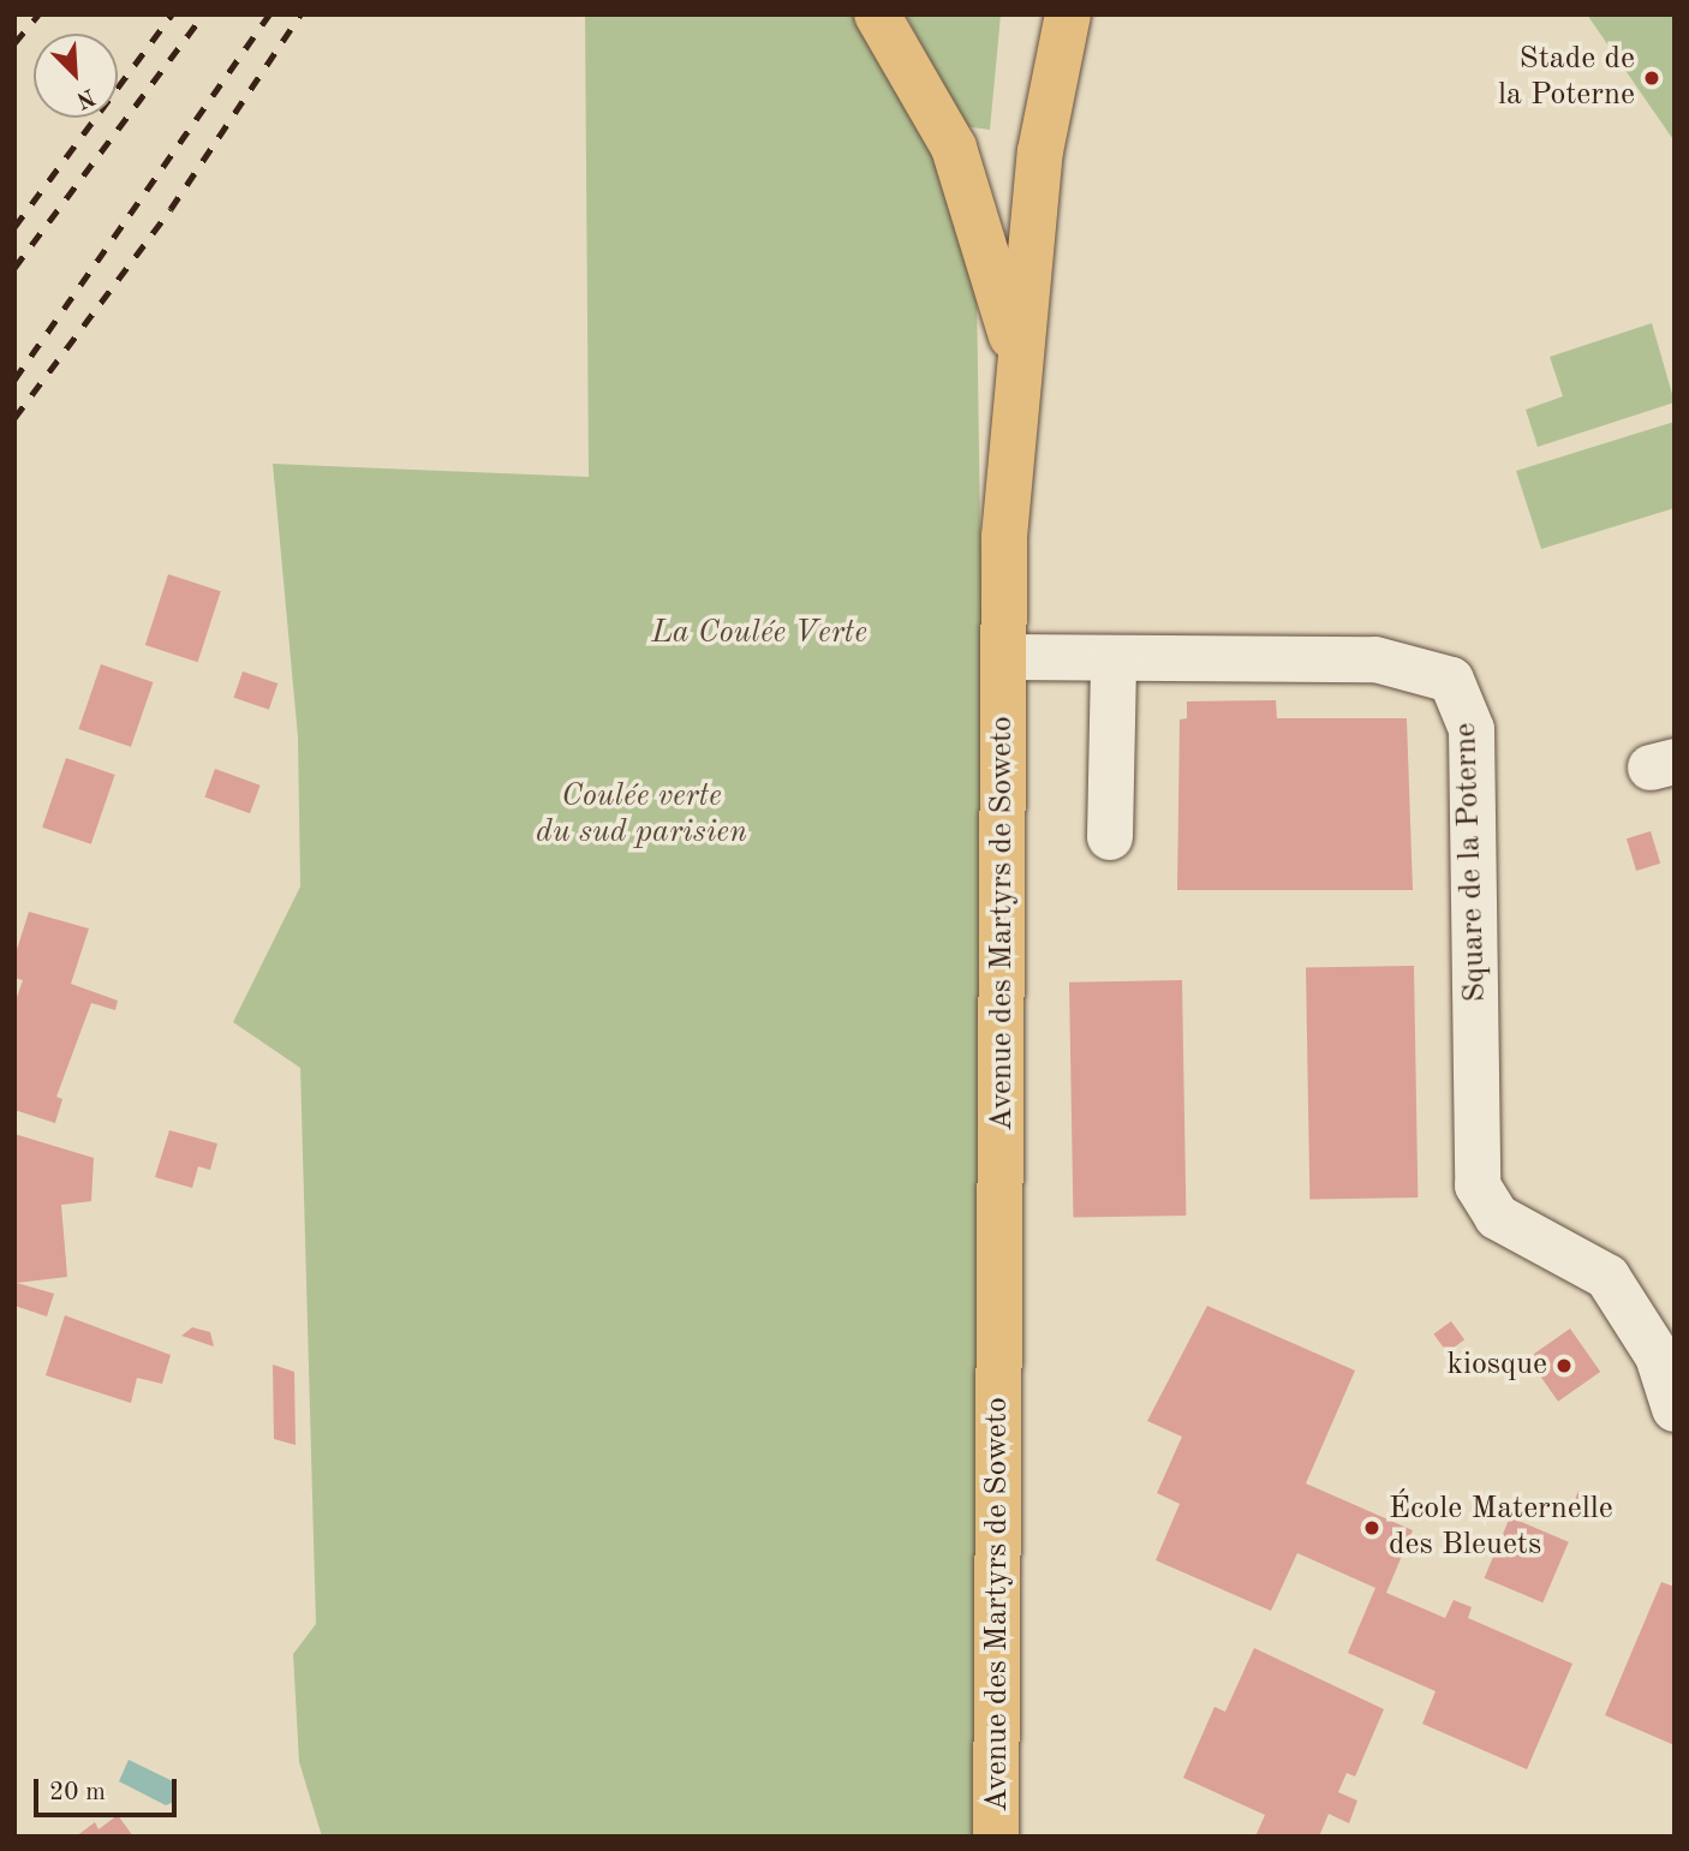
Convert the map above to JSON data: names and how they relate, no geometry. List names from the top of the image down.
{
  "streets": {
    "main road": ["Avenue des Martyrs de Soweto"],
    "street": ["Square de la Poterne"]
  },
  "crossings": [
    ["Square de la Poterne", "Avenue des Martyrs de Soweto"]
  ],
  "parks": ["La Coulée Verte", "Coulée verte du sud parisien"],
  "places": ["Stade de la Poterne", "kiosque", "École Maternelle des Bleuets"],
  "scale_bar": "20 m",
  "north": "bottom right"
}
